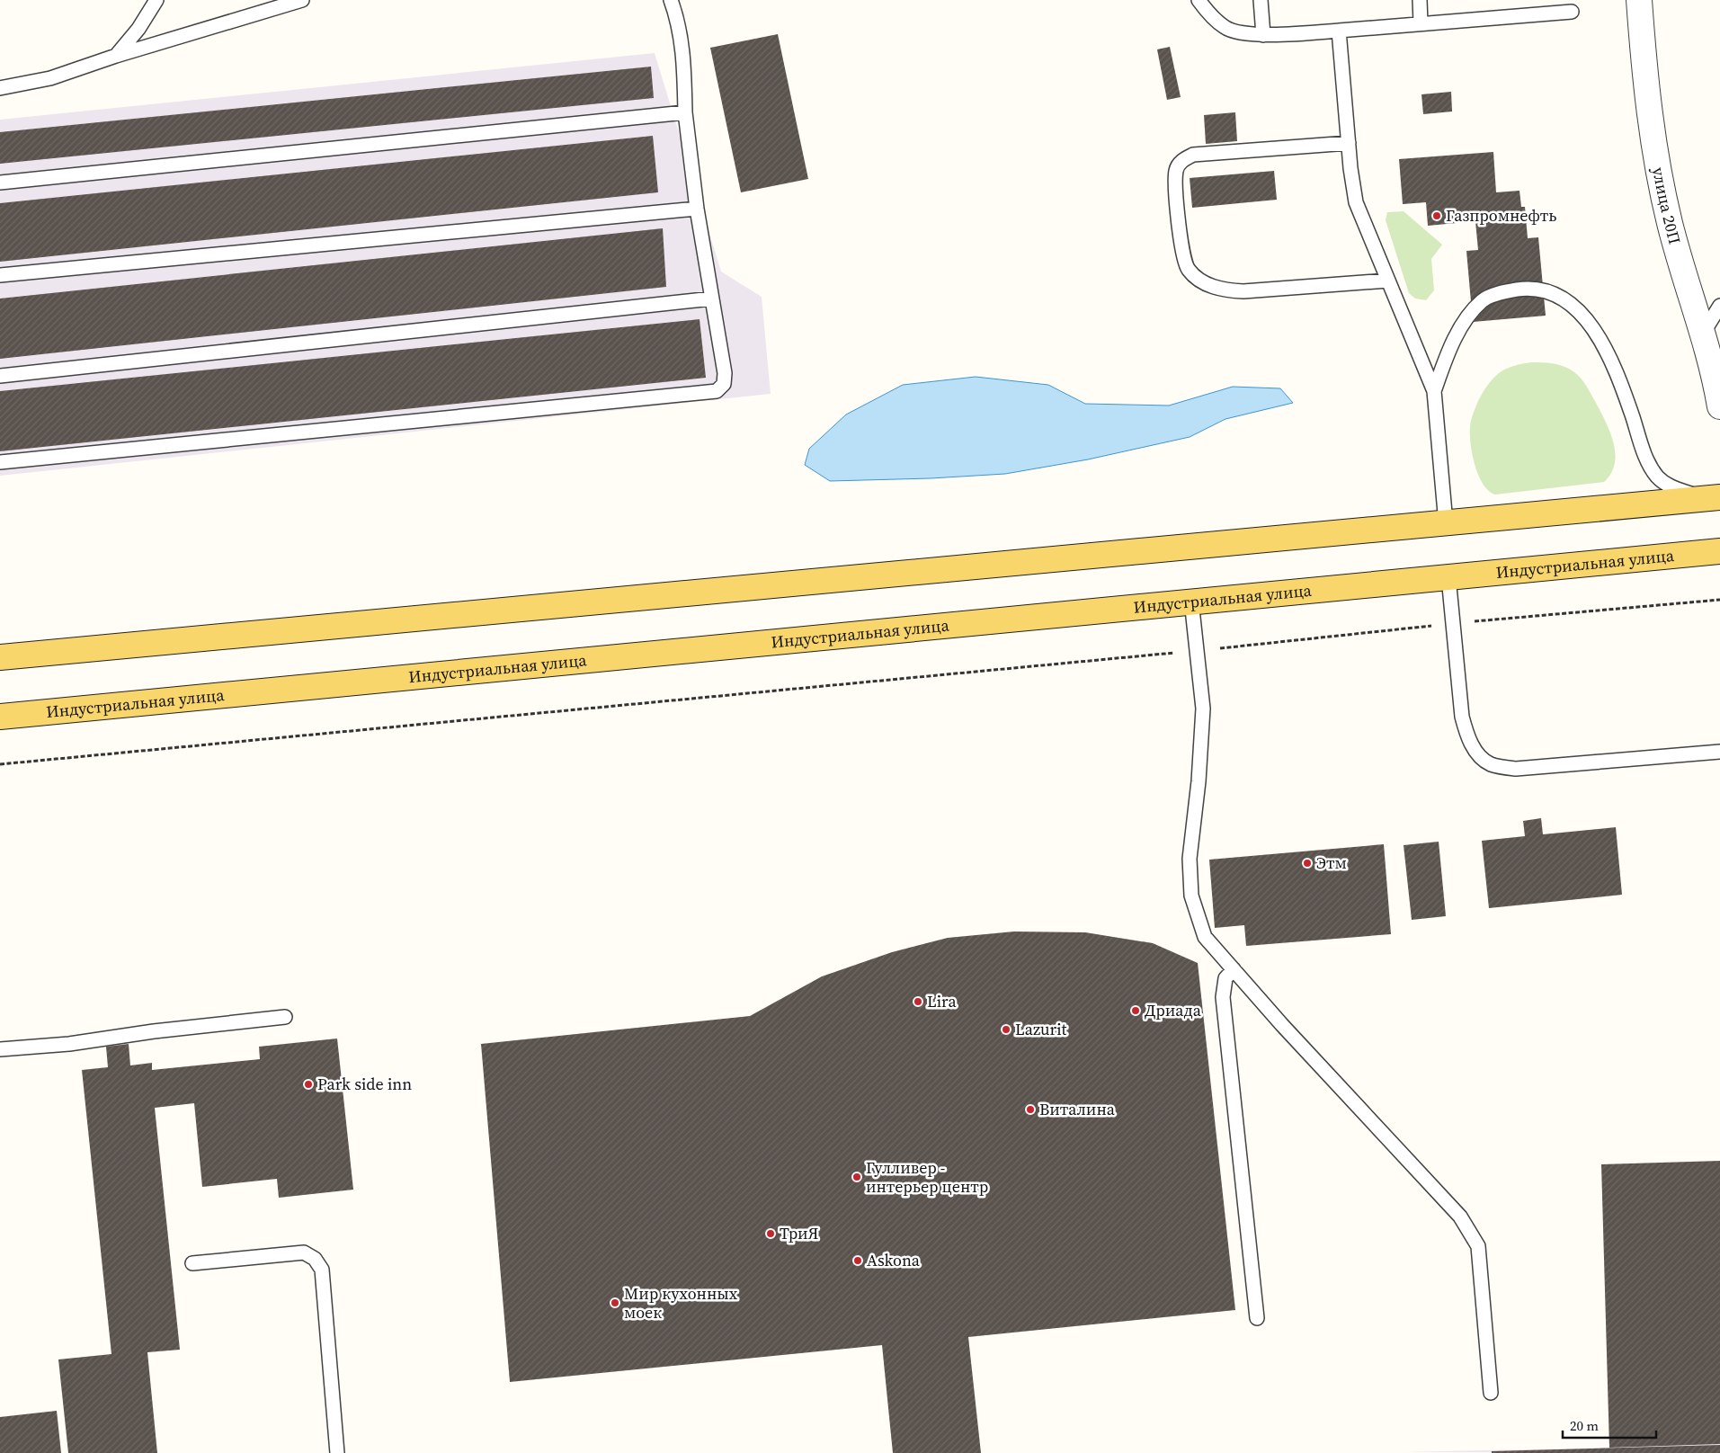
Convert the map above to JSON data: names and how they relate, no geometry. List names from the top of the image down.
{
  "streets": {
    "main road": ["Индустриальная улица"],
    "street": ["улица 20П"]
  },
  "places": [
    "Газпромнефть",
    "Этм",
    "Lira",
    "Дриада",
    "Lazurit",
    "Park side inn",
    "Виталина",
    "Гулливер - интерьер центр",
    "ТриЯ",
    "Askona",
    "Мир кухонных моек"
  ],
  "scale_bar": "20 m"
}
